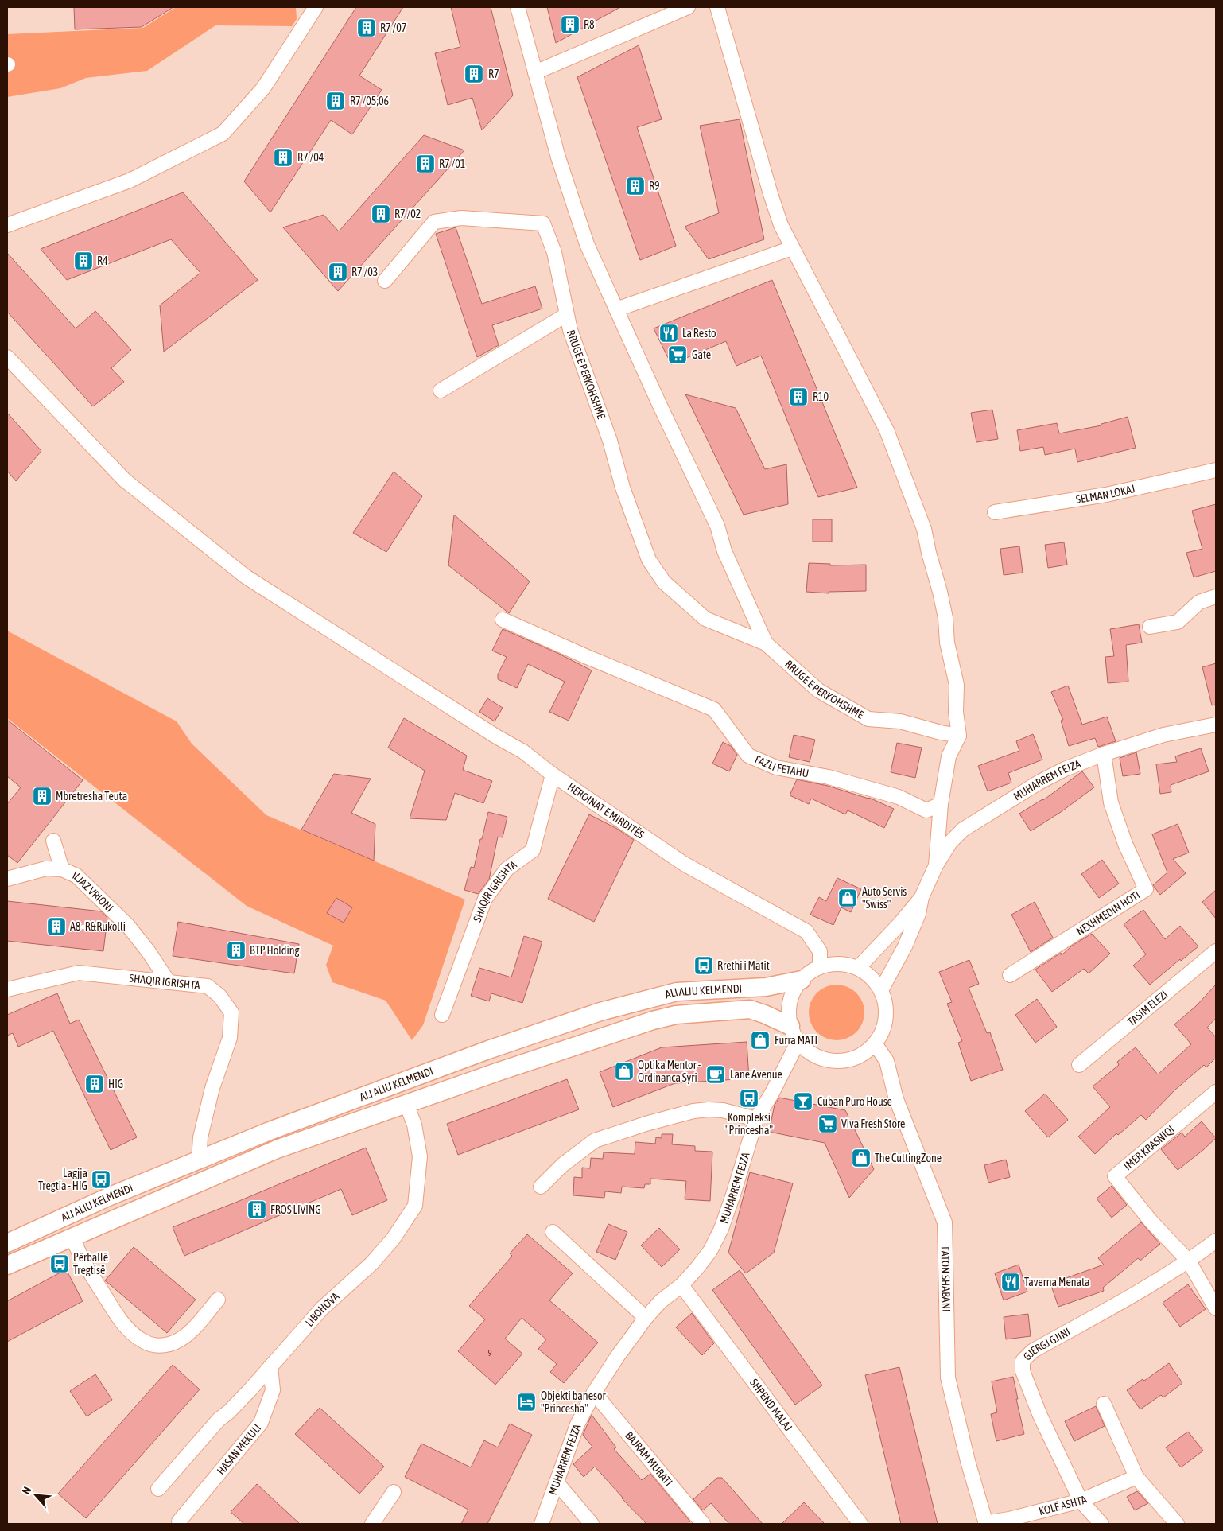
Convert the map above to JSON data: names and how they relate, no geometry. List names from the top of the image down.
{
  "streets": {
    "main road": ["ALI ALIU KELMENDI"],
    "street": [
      "RRUGE E PERKOHSHME",
      "SELMAN LOKAJ",
      "FAZLI FETAHU",
      "MUHARREM FEJZA",
      "HEROINAT E MIRDITËS",
      "ILJAZ VRIONI",
      "SHAQIR IGRISHTA",
      "NEXHMEDIN HOTI",
      "TASIM ELEZI",
      "IMER KRASNIQI",
      "FATON SHABANI",
      "LIBOHOVA",
      "GJERGJ GJINI",
      "SHPEND MALAJ",
      "HASAN MEKULI",
      "BAJRAM MURATI",
      "KOLË ASHTA"
    ]
  },
  "crossings": [
    ["MUHARREM FEJZA", "HEROINAT E MIRDITËS"],
    ["MUHARREM FEJZA", "NEXHMEDIN HOTI"],
    ["MUHARREM FEJZA", "ALI ALIU KELMENDI"],
    ["MUHARREM FEJZA", "FATON SHABANI"],
    ["MUHARREM FEJZA", "SHPEND MALAJ"],
    ["MUHARREM FEJZA", "BAJRAM MURATI"],
    ["HEROINAT E MIRDITËS", "SHAQIR IGRISHTA"],
    ["HEROINAT E MIRDITËS", "ALI ALIU KELMENDI"],
    ["HEROINAT E MIRDITËS", "FATON SHABANI"],
    ["ILJAZ VRIONI", "SHAQIR IGRISHTA"],
    ["SHAQIR IGRISHTA", "ALI ALIU KELMENDI"],
    ["ALI ALIU KELMENDI", "FATON SHABANI"],
    ["ALI ALIU KELMENDI", "LIBOHOVA"],
    ["IMER KRASNIQI", "GJERGJ GJINI"],
    ["FATON SHABANI", "KOLË ASHTA"],
    ["LIBOHOVA", "HASAN MEKULI"],
    ["GJERGJ GJINI", "KOLË ASHTA"]
  ],
  "places": {
    "building": [
      "R8",
      "R7 /07",
      "R7",
      "R7 /05;06",
      "R7 /04",
      "R7 /01",
      "R9",
      "R7 /02",
      "R4",
      "R7 /03",
      "R10",
      "Mbretresha Teuta",
      "A8 -R&Rukolli",
      "BTP Holding",
      "HIG",
      "FROS LIVING"
    ],
    "restaurant": ["La Resto", "Taverna Menata"],
    "supermarket": ["Gate", "Viva Fresh Store"],
    "shop": [
      "Auto Servis \"Swiss\"",
      "Furra MATI",
      "Optika Mentor - Ordinanca Syri",
      "The CuttingZone"
    ],
    "bus stop": [
      "Rrethi i Matit",
      "Kompleksi \"Princesha\"",
      "Lagjja Tregtia - HIG",
      "Përballë Tregtisë"
    ],
    "cafe": ["Lane Avenue"],
    "bar": ["Cuban Puro House"],
    "hotel": ["Objekti banesor \"Princesha\""]
  },
  "house_numbers": ["9"],
  "north": "top left"
}
